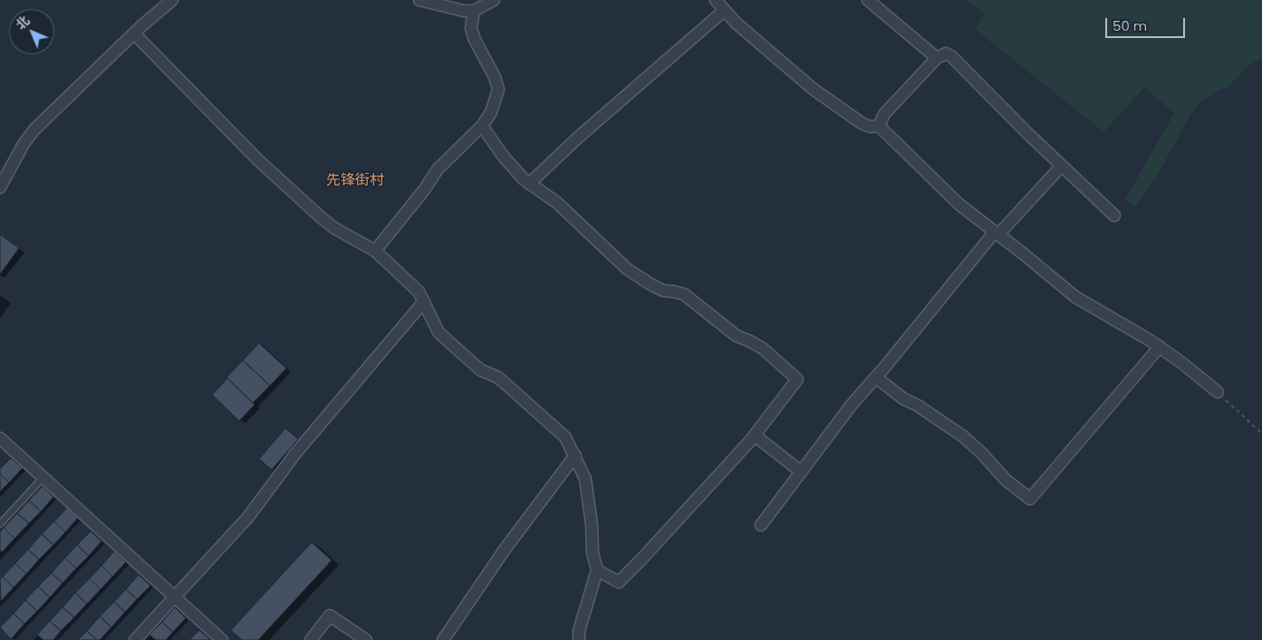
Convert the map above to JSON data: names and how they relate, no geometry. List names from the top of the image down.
{
  "districts": ["先锋街村"],
  "scale_bar": "50 m",
  "north": "top left"
}
